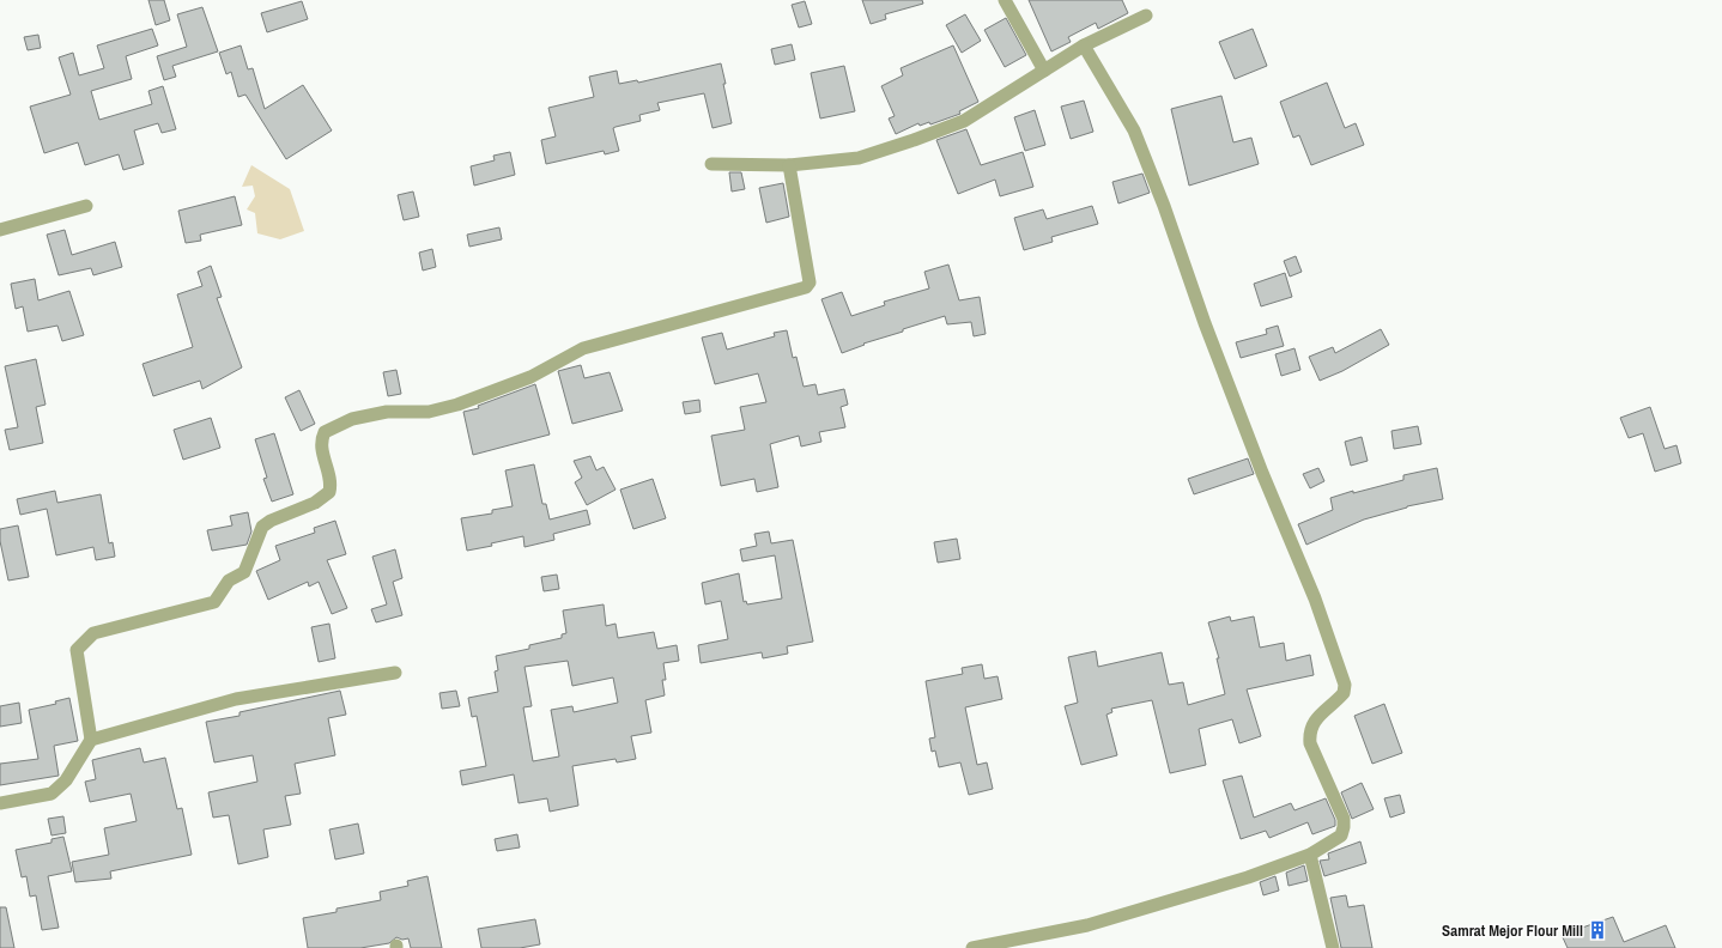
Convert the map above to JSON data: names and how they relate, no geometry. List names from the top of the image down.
{
  "places": {
    "building": ["Samrat Mejor Flour Mill"]
  }
}
